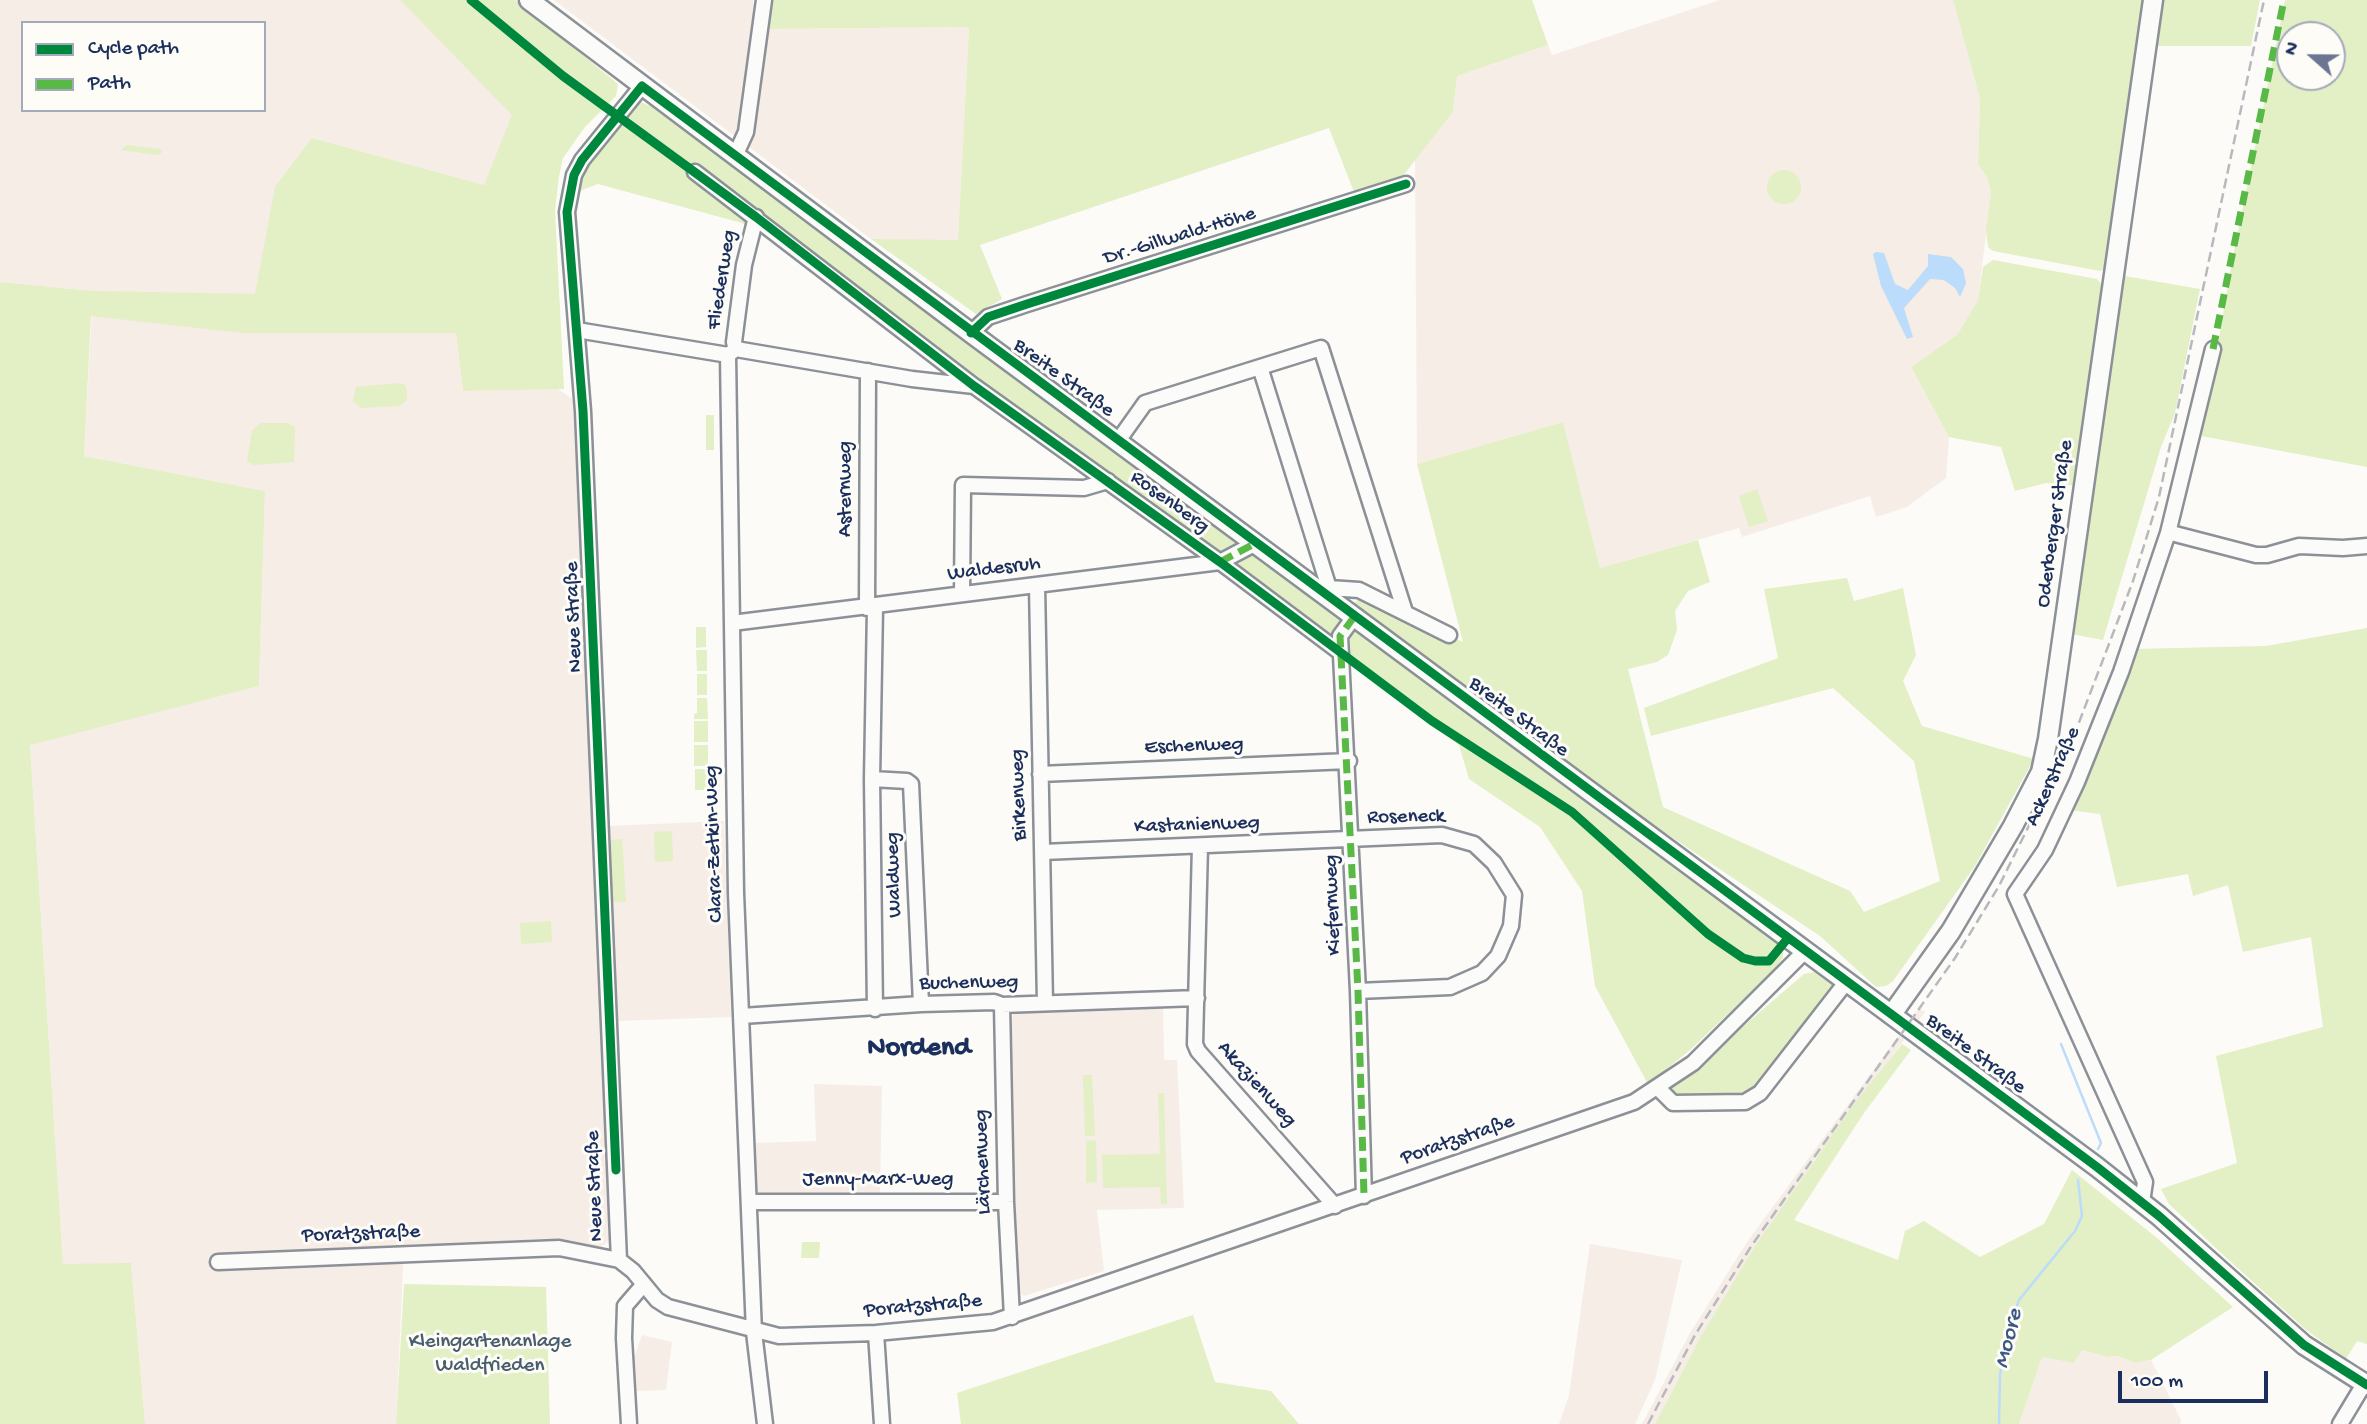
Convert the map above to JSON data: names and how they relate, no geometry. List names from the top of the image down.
{
  "streets": {
    "main road": ["Breite Straße", "Oderberger Straße"],
    "street": [
      "Dr.-Gillwald-Höhe",
      "Fliederweg",
      "Asternweg",
      "Rosenberg",
      "Waldesruh",
      "Neue Straße",
      "Eschenweg",
      "Ackerstraße",
      "Birkenweg",
      "Roseneck",
      "Kastanienweg",
      "Clara-Zetkin-Weg",
      "Waldweg",
      "Kiefernweg",
      "Buchenweg",
      "Akazienweg",
      "Poratzstraße",
      "Lärchenweg",
      "Jenny-Marx-Weg"
    ]
  },
  "crossings": [
    ["Dr.-Gillwald-Höhe", "Breite Straße"],
    ["Fliederweg", "Rosenberg"],
    ["Fliederweg", "Clara-Zetkin-Weg"],
    ["Breite Straße", "Oderberger Straße"],
    ["Breite Straße", "Waldesruh"],
    ["Breite Straße", "Neue Straße"],
    ["Breite Straße", "Ackerstraße"],
    ["Breite Straße", "Kiefernweg"],
    ["Breite Straße", "Poratzstraße"],
    ["Asternweg", "Rosenberg"],
    ["Asternweg", "Waldesruh"],
    ["Asternweg", "Waldweg"],
    ["Rosenberg", "Waldesruh"],
    ["Rosenberg", "Neue Straße"],
    ["Rosenberg", "Clara-Zetkin-Weg"],
    ["Rosenberg", "Kiefernweg"],
    ["Waldesruh", "Birkenweg"],
    ["Waldesruh", "Clara-Zetkin-Weg"],
    ["Waldesruh", "Waldweg"],
    ["Neue Straße", "Poratzstraße"],
    ["Eschenweg", "Birkenweg"],
    ["Eschenweg", "Kiefernweg"],
    ["Birkenweg", "Kastanienweg"],
    ["Birkenweg", "Buchenweg"],
    ["Roseneck", "Kastanienweg"],
    ["Roseneck", "Kiefernweg"],
    ["Kastanienweg", "Kiefernweg"],
    ["Kastanienweg", "Akazienweg"],
    ["Clara-Zetkin-Weg", "Buchenweg"],
    ["Clara-Zetkin-Weg", "Poratzstraße"],
    ["Clara-Zetkin-Weg", "Jenny-Marx-Weg"],
    ["Waldweg", "Buchenweg"],
    ["Kiefernweg", "Poratzstraße"],
    ["Buchenweg", "Akazienweg"],
    ["Buchenweg", "Lärchenweg"],
    ["Akazienweg", "Poratzstraße"],
    ["Poratzstraße", "Lärchenweg"],
    ["Lärchenweg", "Jenny-Marx-Weg"]
  ],
  "districts": ["Nordend"],
  "water": ["Moore"],
  "parks": ["Kleingartenanlage Waldfrieden"],
  "legend": ["Cycle path", "Path"],
  "scale_bar": "100 m",
  "north": "left"
}
